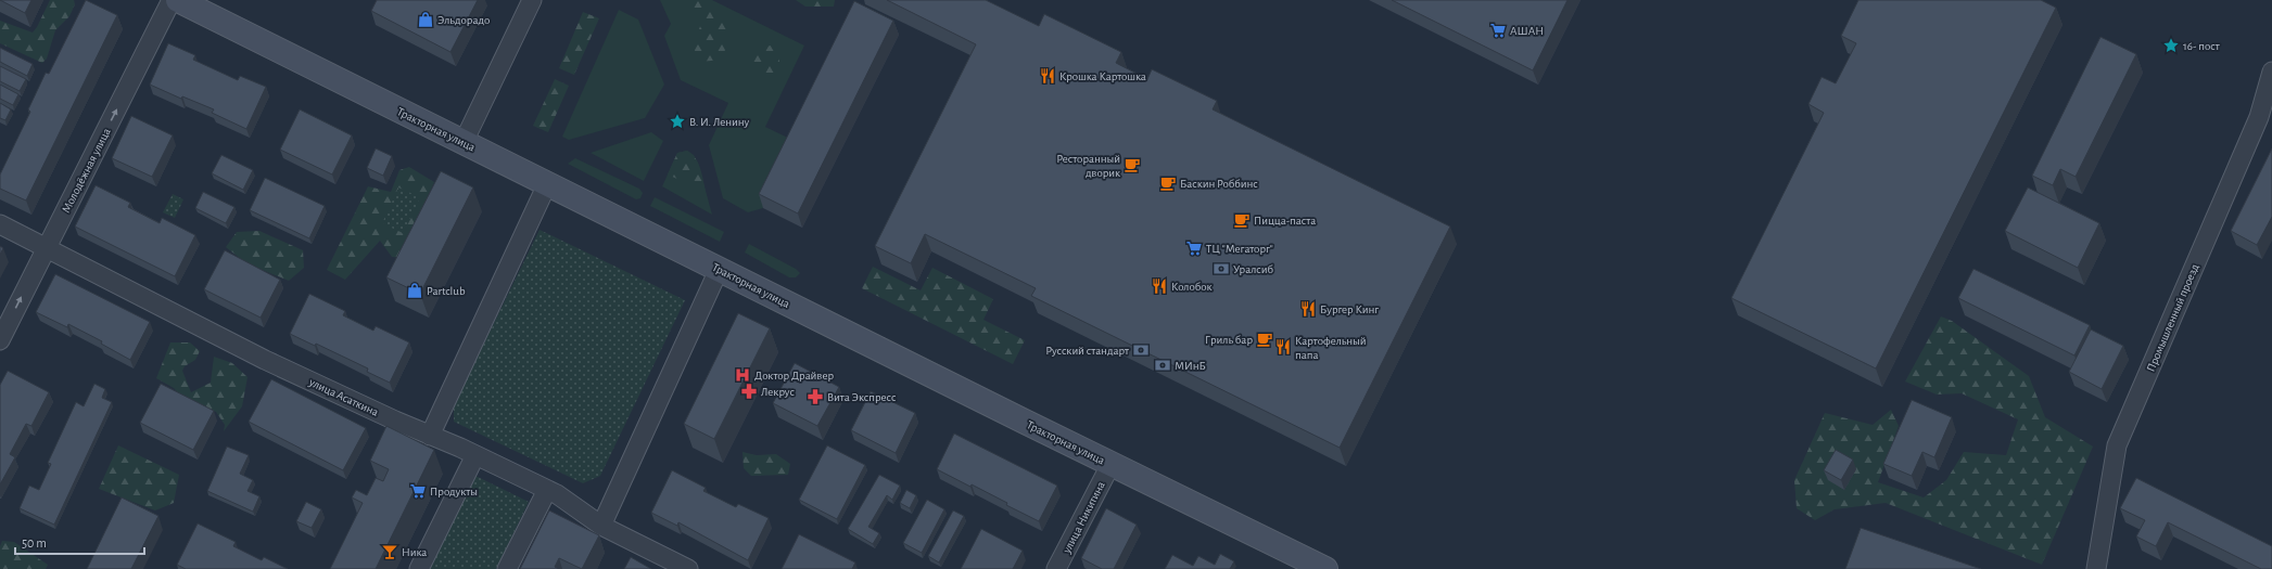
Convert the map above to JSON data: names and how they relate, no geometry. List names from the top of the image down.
{
  "streets": {
    "main road": ["Тракторная улица"],
    "street": [
      "Молодёжная улица",
      "Промышленный проезд",
      "улица Асаткина",
      "улица Никитина"
    ]
  },
  "crossings": [
    ["Тракторная улица", "улица Никитина"],
    ["Молодёжная улица", "улица Асаткина"]
  ],
  "one_way": ["Молодёжная улица"],
  "places": {
    "shop": ["Эльдорадо", "Partclub"],
    "supermarket": ["АШАН", "ТЦ \"Мегаторг\"", "Продукты"],
    "place": ["16- пост", "В. И. Ленину"],
    "restaurant": [
      "Крошка Картошка",
      "Колобок",
      "Бургер Кинг",
      "Картофельный папа"
    ],
    "cafe": [
      "Ресторанный дворик",
      "Баскин Роббинс",
      "Пицца-паста",
      "Гриль бар"
    ],
    "bank": ["Уралсиб", "Русский стандарт", "МИнБ"],
    "hospital": ["Доктор Драйвер"],
    "pharmacy": ["Лекрус", "Вита Экспресс"],
    "bar": ["Ника"]
  },
  "scale_bar": "50 m"
}
